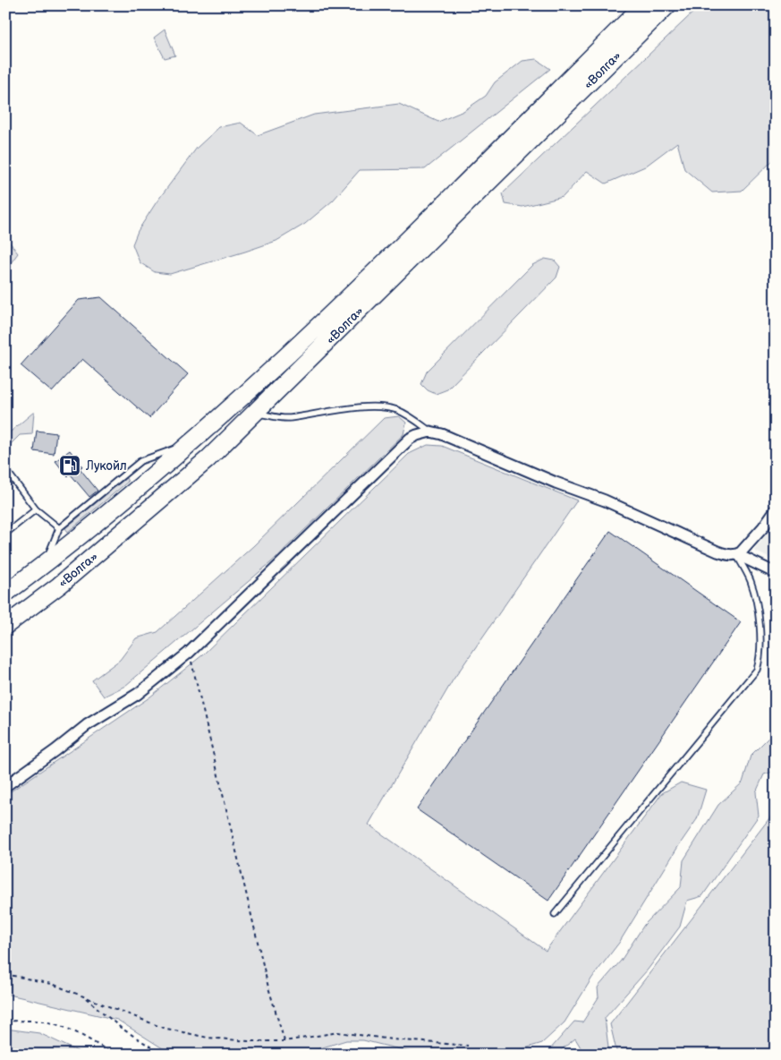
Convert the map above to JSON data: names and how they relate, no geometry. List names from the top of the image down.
{
  "streets": {
    "highway": ["«Волга»"]
  },
  "places": {
    "fuel station": ["Лукойл"]
  }
}
